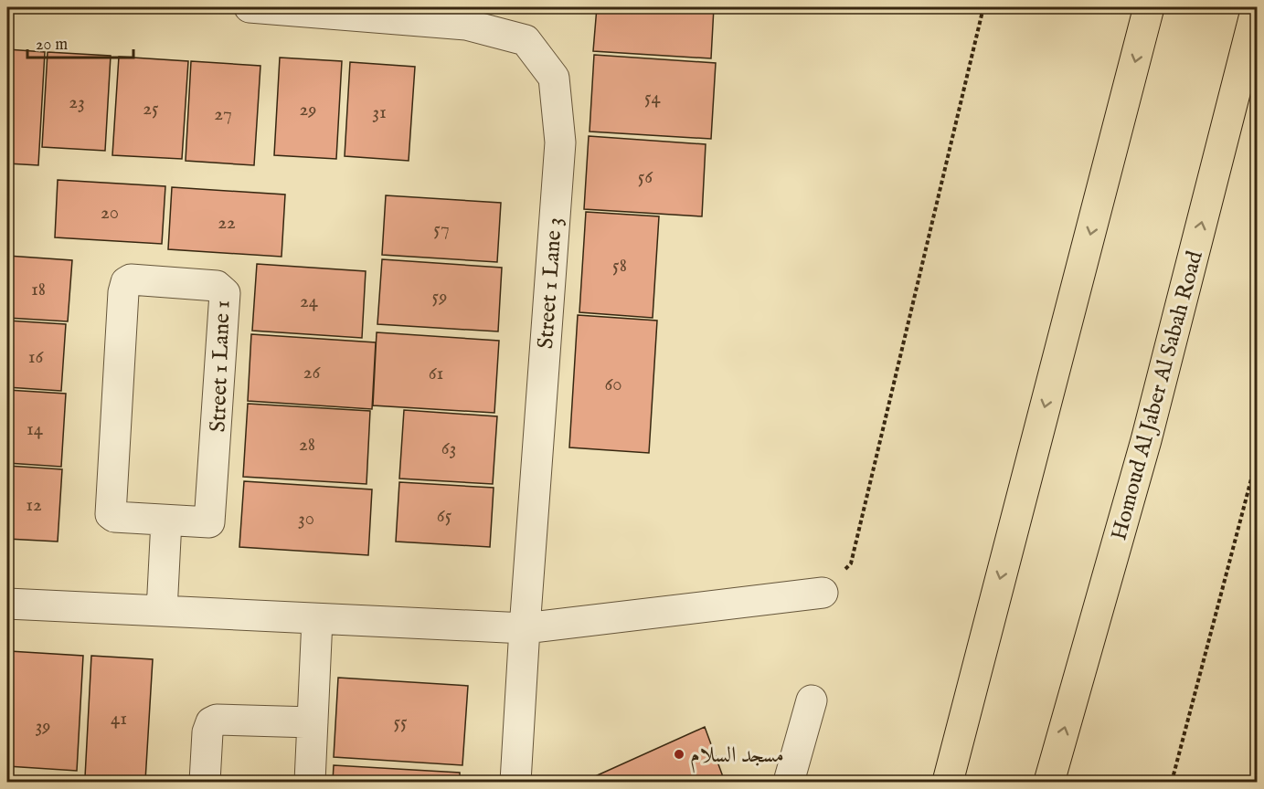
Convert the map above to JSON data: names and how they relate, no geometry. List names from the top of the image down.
{
  "streets": {
    "main road": ["Homoud Al Jaber Al Sabah Road"],
    "street": ["Street 1 Lane 3", "Street 1 Lane 1"]
  },
  "places": ["مسجد السلام"],
  "house_numbers": [
    "54",
    "23",
    "25",
    "29",
    "31",
    "27",
    "56",
    "20",
    "22",
    "57",
    "58",
    "18",
    "59",
    "24",
    "16",
    "26",
    "61",
    "60",
    "14",
    "28",
    "63",
    "12",
    "65",
    "30",
    "41",
    "55",
    "39"
  ],
  "scale_bar": "20 m"
}
